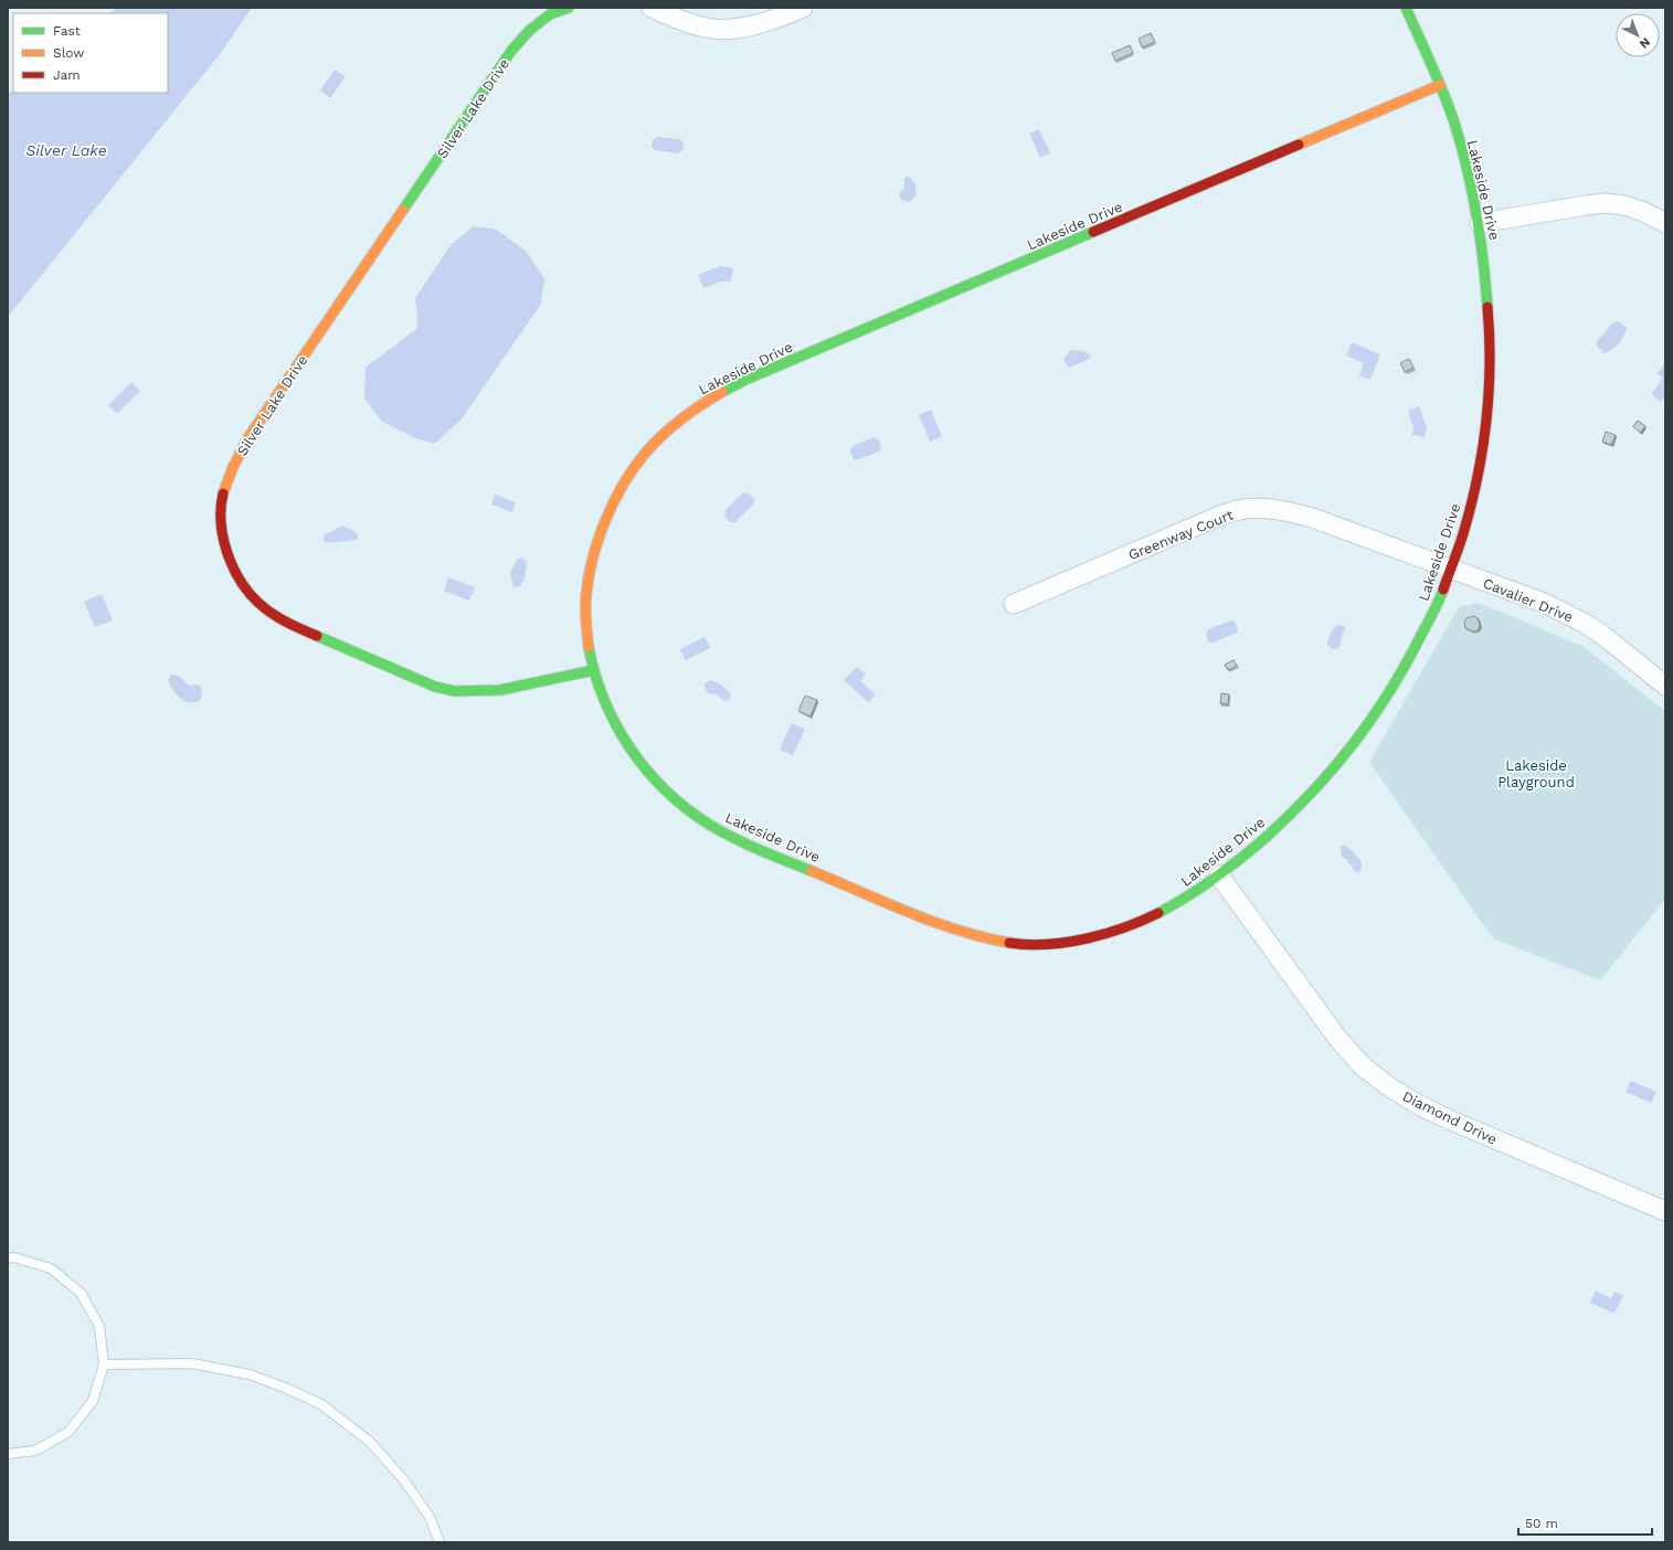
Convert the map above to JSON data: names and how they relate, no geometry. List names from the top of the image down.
{
  "streets": {
    "street": [
      "Silver Lake Drive",
      "Lakeside Drive",
      "Greenway Court",
      "Cavalier Drive",
      "Diamond Drive"
    ]
  },
  "crossings": [
    ["Silver Lake Drive", "Lakeside Drive"],
    ["Lakeside Drive", "Greenway Court"],
    ["Lakeside Drive", "Cavalier Drive"],
    ["Lakeside Drive", "Diamond Drive"],
    ["Greenway Court", "Cavalier Drive"]
  ],
  "water": ["Silver Lake"],
  "parks": ["Lakeside Playground"],
  "legend": ["Fast", "Slow", "Jam"],
  "scale_bar": "50 m",
  "north": "bottom right"
}
